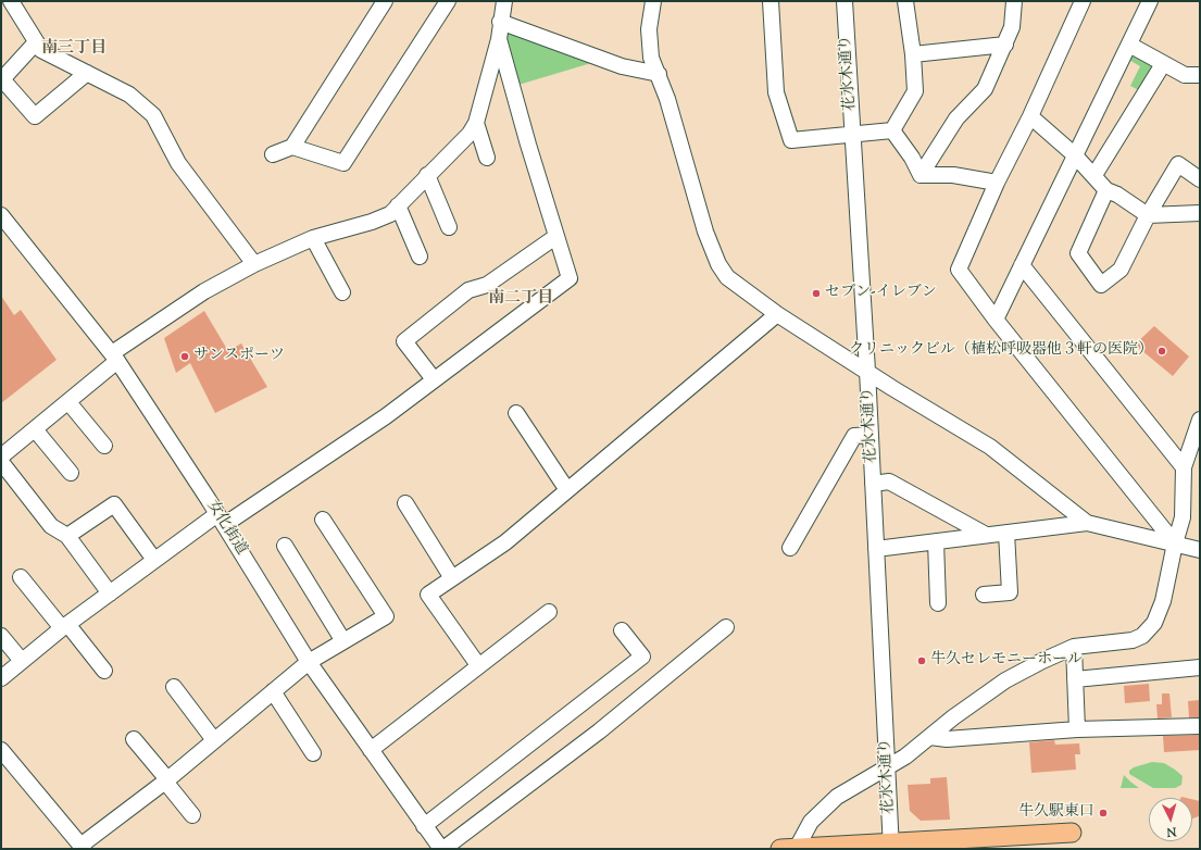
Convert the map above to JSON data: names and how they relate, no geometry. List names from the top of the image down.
{
  "streets": {
    "street": ["花水木通り", "女化街道"]
  },
  "districts": ["南三丁目", "南二丁目"],
  "places": [
    "セブン-イレブン",
    "クリニックビル（植松呼吸器他３軒の医院）",
    "サンスポーツ",
    "牛久セレモニーホール",
    "牛久駅東口"
  ],
  "north": "bottom"
}
